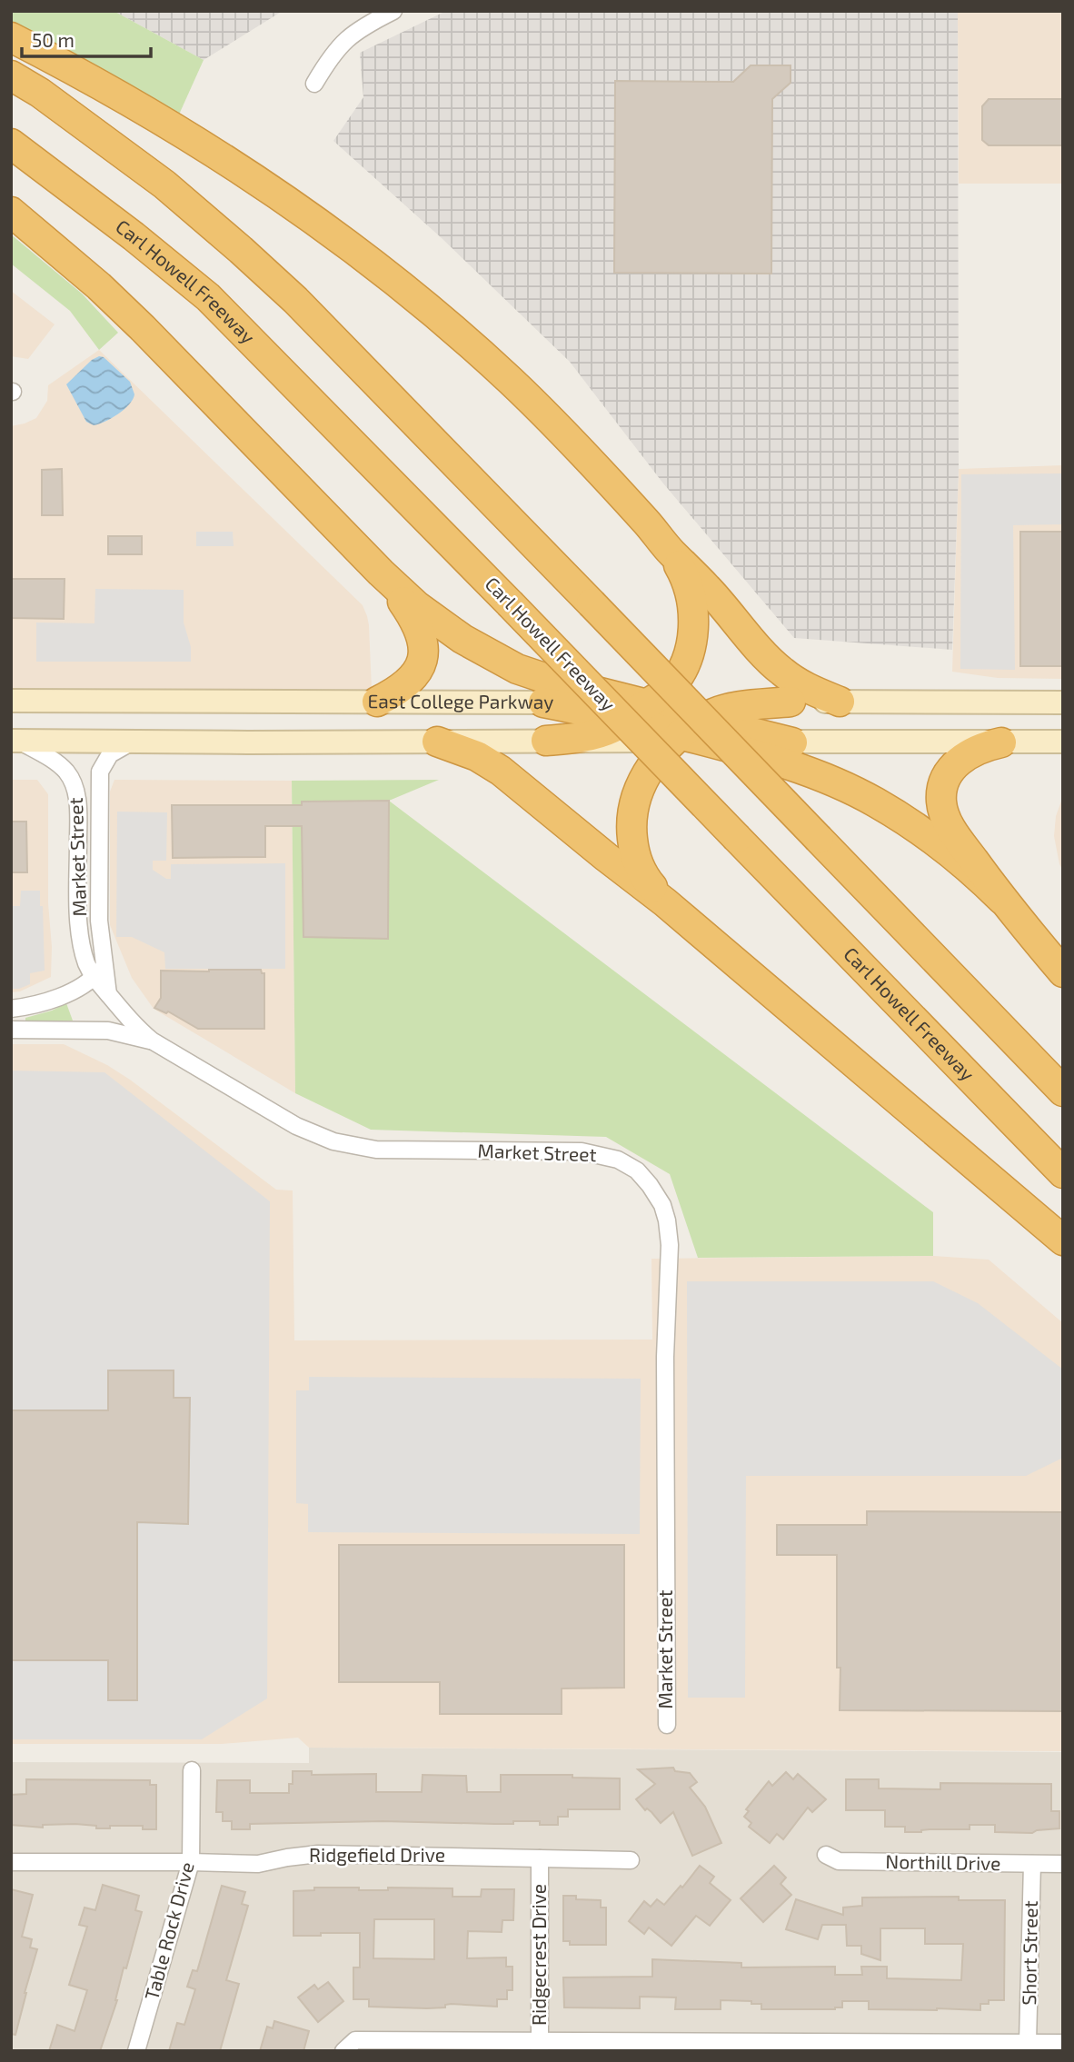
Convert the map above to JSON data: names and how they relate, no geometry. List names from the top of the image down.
{
  "streets": {
    "highway": ["Carl Howell Freeway"],
    "main road": ["East College Parkway"],
    "street": [
      "Market Street",
      "Ridgefield Drive",
      "Northill Drive",
      "Table Rock Drive",
      "Short Street",
      "Ridgecrest Drive"
    ]
  },
  "crossings": [
    ["East College Parkway", "Market Street"],
    ["Ridgefield Drive", "Table Rock Drive"],
    ["Ridgefield Drive", "Ridgecrest Drive"],
    ["Northill Drive", "Short Street"]
  ],
  "scale_bar": "50 m"
}
